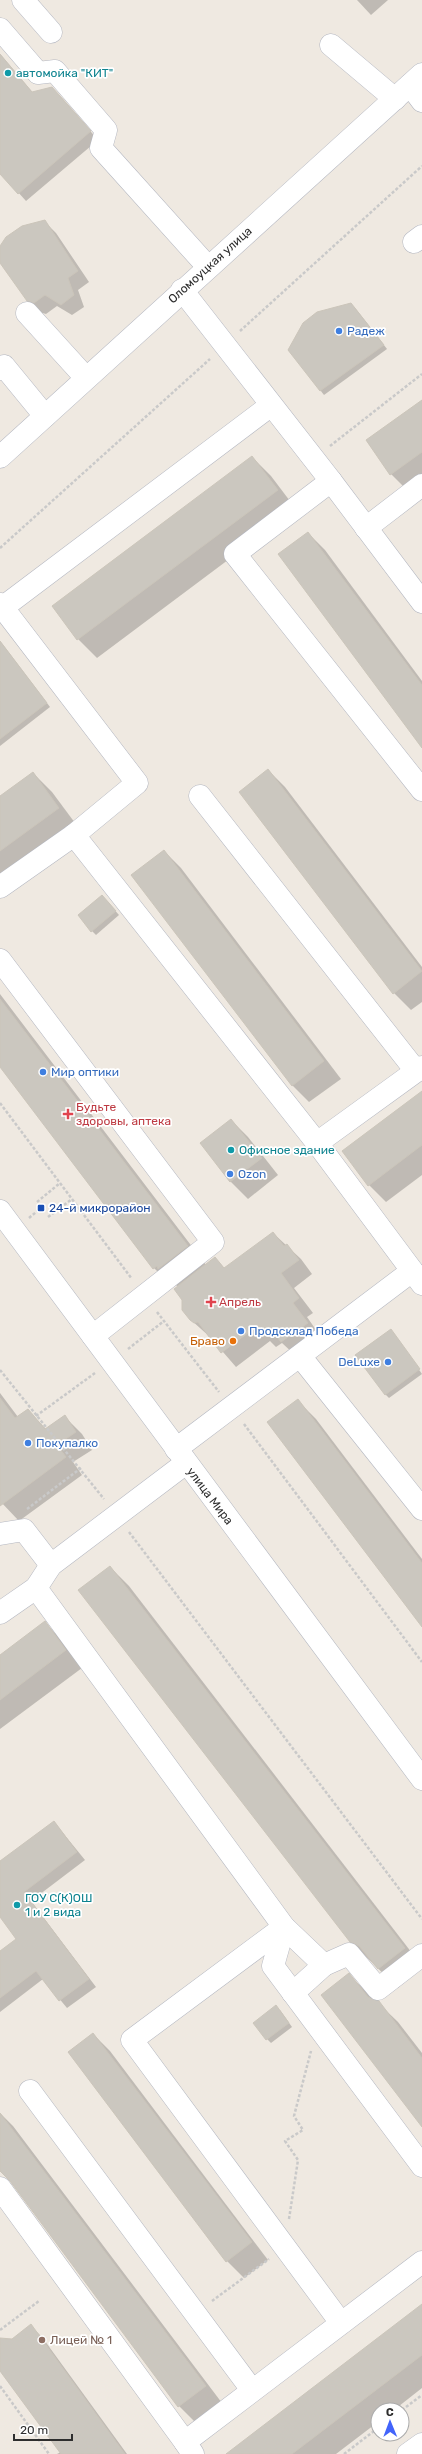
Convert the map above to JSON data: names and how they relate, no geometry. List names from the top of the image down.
{
  "streets": {
    "street": ["Оломоуцкая улица", "улица Мира"]
  },
  "places": {
    "other": [
      "автомойка \"КИТ\"",
      "Радеж",
      "Мир оптики",
      "Офисное здание",
      "Ozon",
      "Продсклад Победа",
      "Браво",
      "DeLuxe",
      "Покупалко",
      "ГОУ С(К)ОШ 1 и 2 вида",
      "Лицей № 1"
    ],
    "health": ["Будьте здоровы, аптека", "Апрель"],
    "transit": ["24-й микрорайон"]
  },
  "scale_bar": "20 m",
  "north": "top"
}
